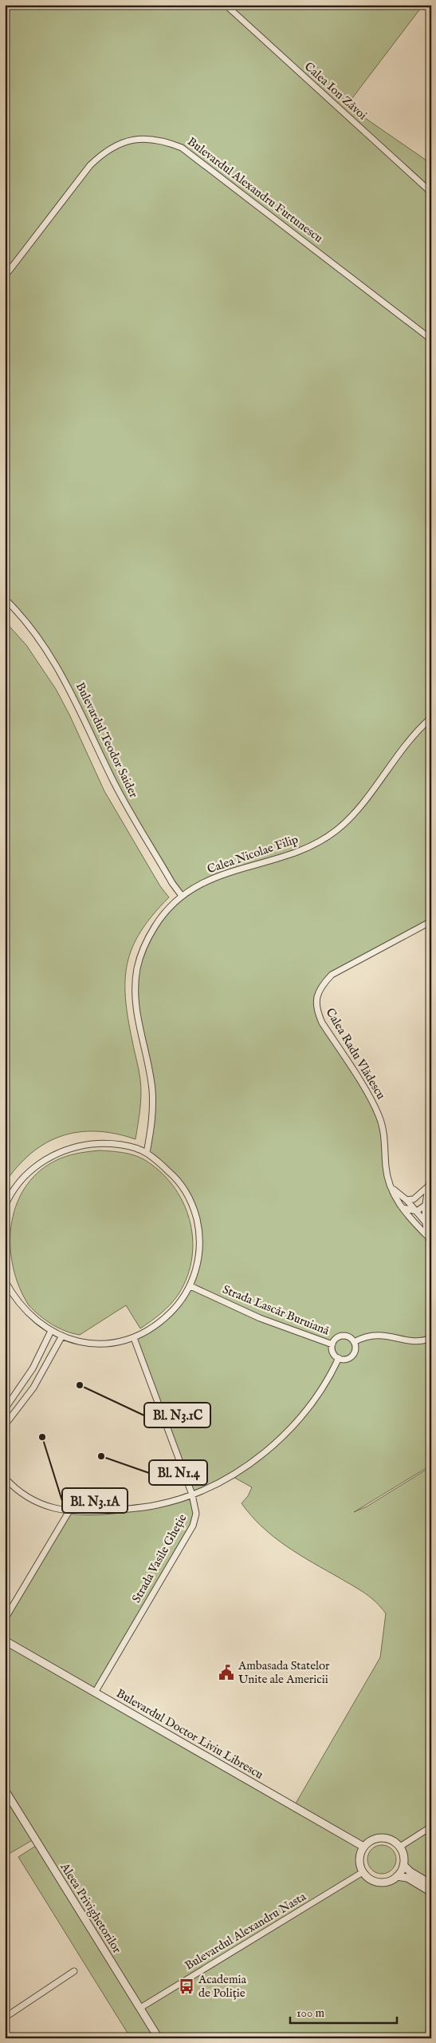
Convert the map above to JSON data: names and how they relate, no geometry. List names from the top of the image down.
{
  "streets": {
    "street": [
      "Calea Ion Zăvoi",
      "Bulevardul Alexandru Furtunescu",
      "Bulevardul Teodor Saider",
      "Calea Nicolae Filip",
      "Calea Radu Vlădescu",
      "Strada Lascăr Buruiană",
      "Strada Vasile Gheție",
      "Bulevardul Doctor Liviu Librescu",
      "Aleea Privighetorilor",
      "Bulevardul Alexandru Nasta"
    ]
  },
  "crossings": [
    ["Bulevardul Teodor Saider", "Calea Nicolae Filip"],
    ["Strada Vasile Gheție", "Bulevardul Doctor Liviu Librescu"],
    ["Bulevardul Doctor Liviu Librescu", "Bulevardul Alexandru Nasta"],
    ["Aleea Privighetorilor", "Bulevardul Alexandru Nasta"]
  ],
  "places": {
    "other": ["Bl. N3.1C", "Bl. N3.1A", "Bl. N1.4"],
    "public building": ["Ambasada Statelor Unite ale Americii"],
    "bus stop": ["Academia de Poliție"]
  },
  "scale_bar": "100 m"
}
